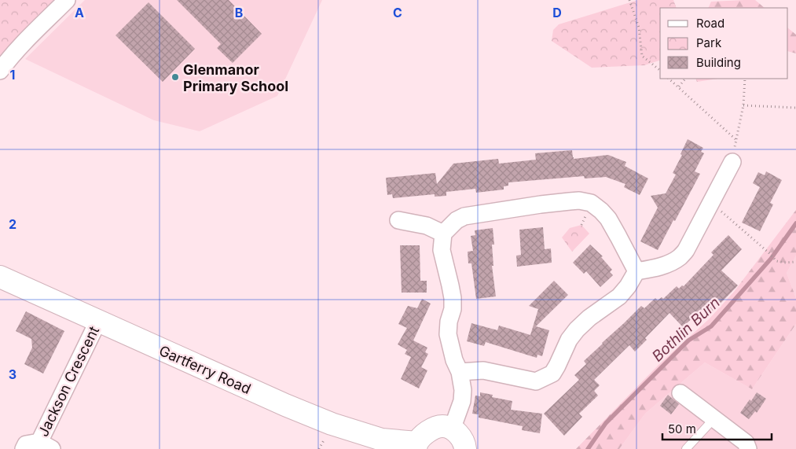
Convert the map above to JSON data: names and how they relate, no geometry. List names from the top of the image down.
{
  "streets": {
    "street": ["Gartferry Road", "Jackson Crescent"]
  },
  "crossings": [
    ["Gartferry Road", "Jackson Crescent"]
  ],
  "water": ["Bothlin Burn"],
  "places": ["Glenmanor Primary School"],
  "legend": ["Road", "Park", "Building"],
  "scale_bar": "50 m",
  "grid": {
    "columns": [
      "A",
      "B",
      "C",
      "D"
    ],
    "rows": ["1", "2", "3"]
  }
}
